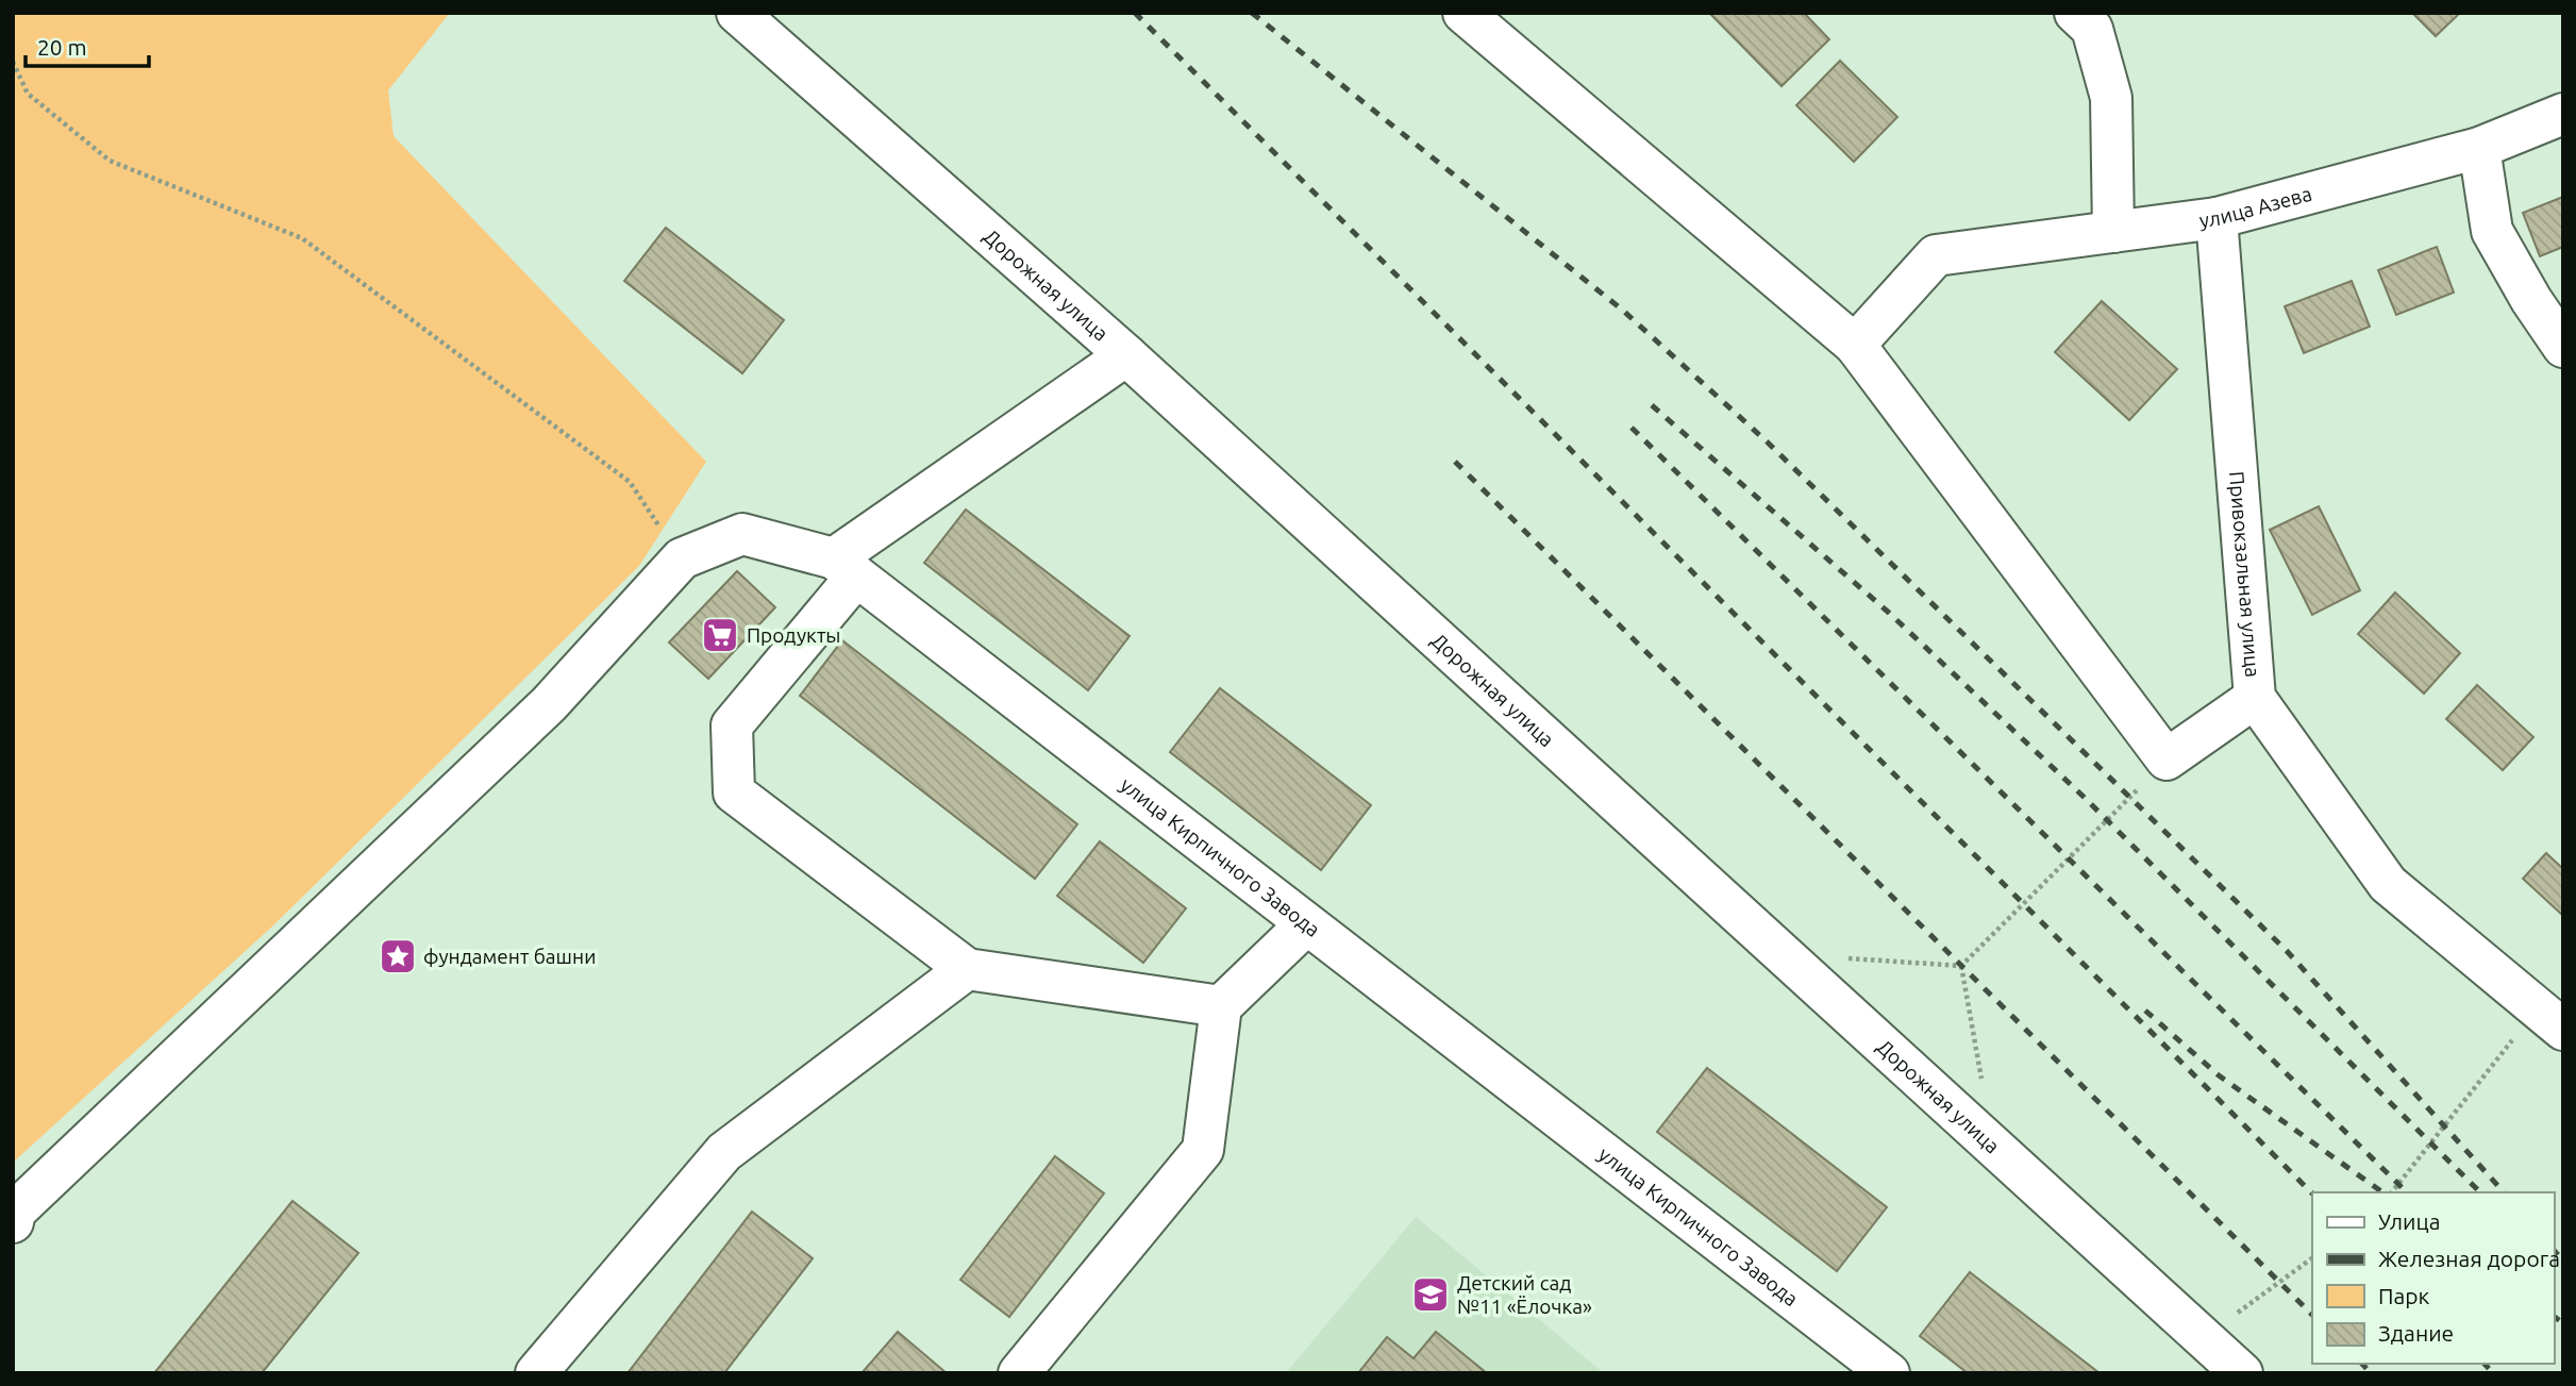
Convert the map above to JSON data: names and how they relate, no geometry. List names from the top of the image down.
{
  "streets": {
    "street": [
      "улица Азева",
      "Дорожная улица",
      "Привокзальная улица",
      "улица Кирпичного Завода"
    ]
  },
  "crossings": [
    ["улица Азева", "Привокзальная улица"]
  ],
  "places": {
    "supermarket": ["Продукты"],
    "place": ["фундамент башни"],
    "school or university": ["Детский сад №11 «Ёлочка»"]
  },
  "legend": [
    "Улица",
    "Железная дорога",
    "Парк",
    "Здание"
  ],
  "scale_bar": "20 m"
}
